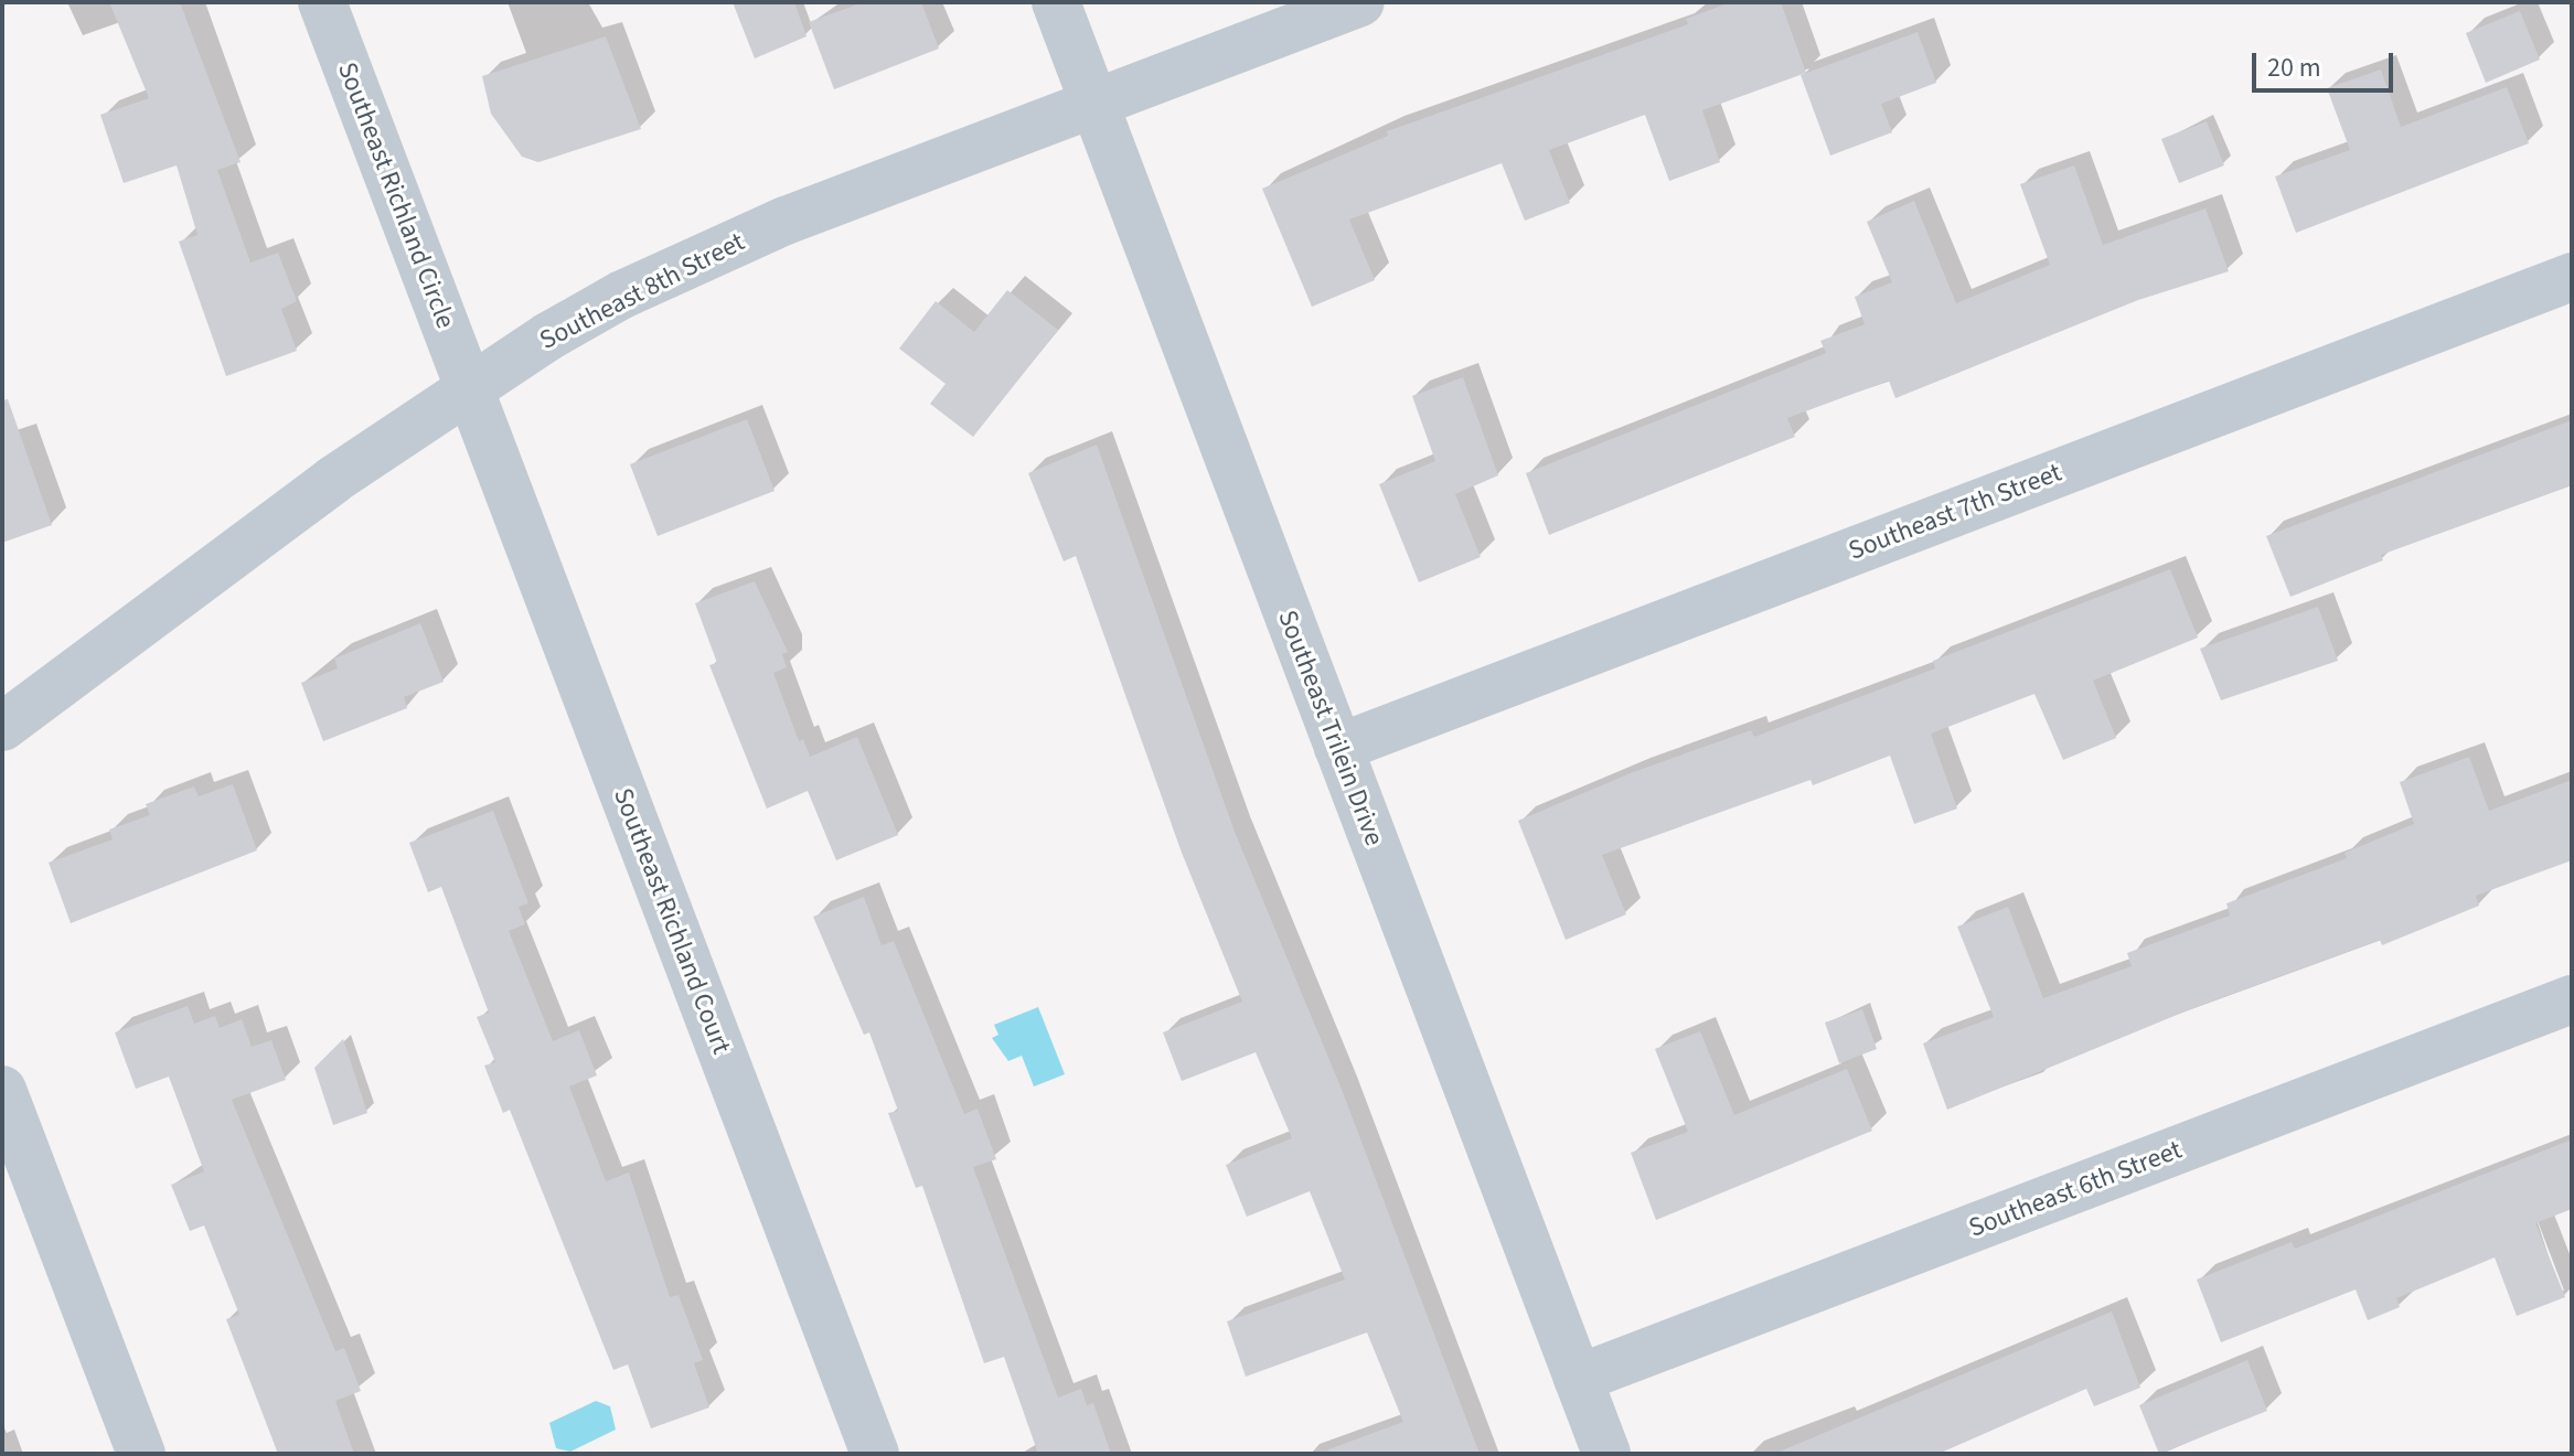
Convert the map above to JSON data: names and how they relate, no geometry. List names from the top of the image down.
{
  "streets": {
    "street": [
      "Southeast Richland Circle",
      "Southeast 8th Street",
      "Southeast 7th Street",
      "Southeast Trilein Drive",
      "Southeast Richland Court",
      "Southeast 6th Street"
    ]
  },
  "crossings": [
    ["Southeast Richland Circle", "Southeast 8th Street"],
    ["Southeast Richland Circle", "Southeast Richland Court"],
    ["Southeast 8th Street", "Southeast Trilein Drive"],
    ["Southeast 8th Street", "Southeast Richland Court"],
    ["Southeast 7th Street", "Southeast Trilein Drive"],
    ["Southeast Trilein Drive", "Southeast 6th Street"]
  ],
  "scale_bar": "20 m"
}
